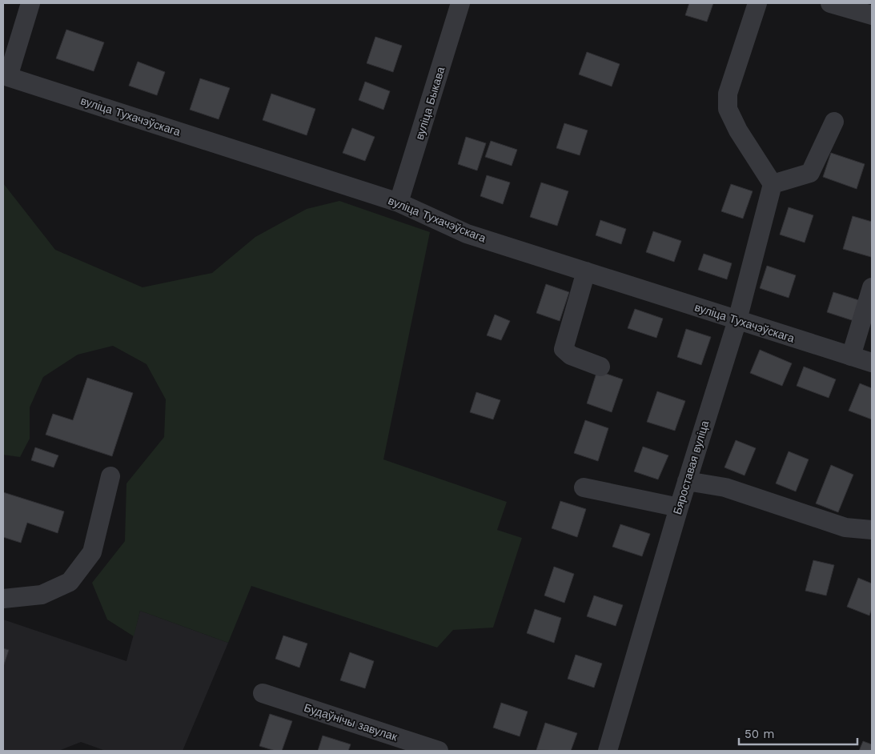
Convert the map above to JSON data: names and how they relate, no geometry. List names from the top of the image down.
{
  "streets": {
    "street": [
      "вуліца Быкава",
      "вуліца Тухачэўскага",
      "Бяроставая вуліца",
      "Будаўнічы завулак"
    ]
  },
  "crossings": [
    ["вуліца Быкава", "вуліца Тухачэўскага"],
    ["вуліца Тухачэўскага", "Бяроставая вуліца"]
  ],
  "scale_bar": "50 m"
}
